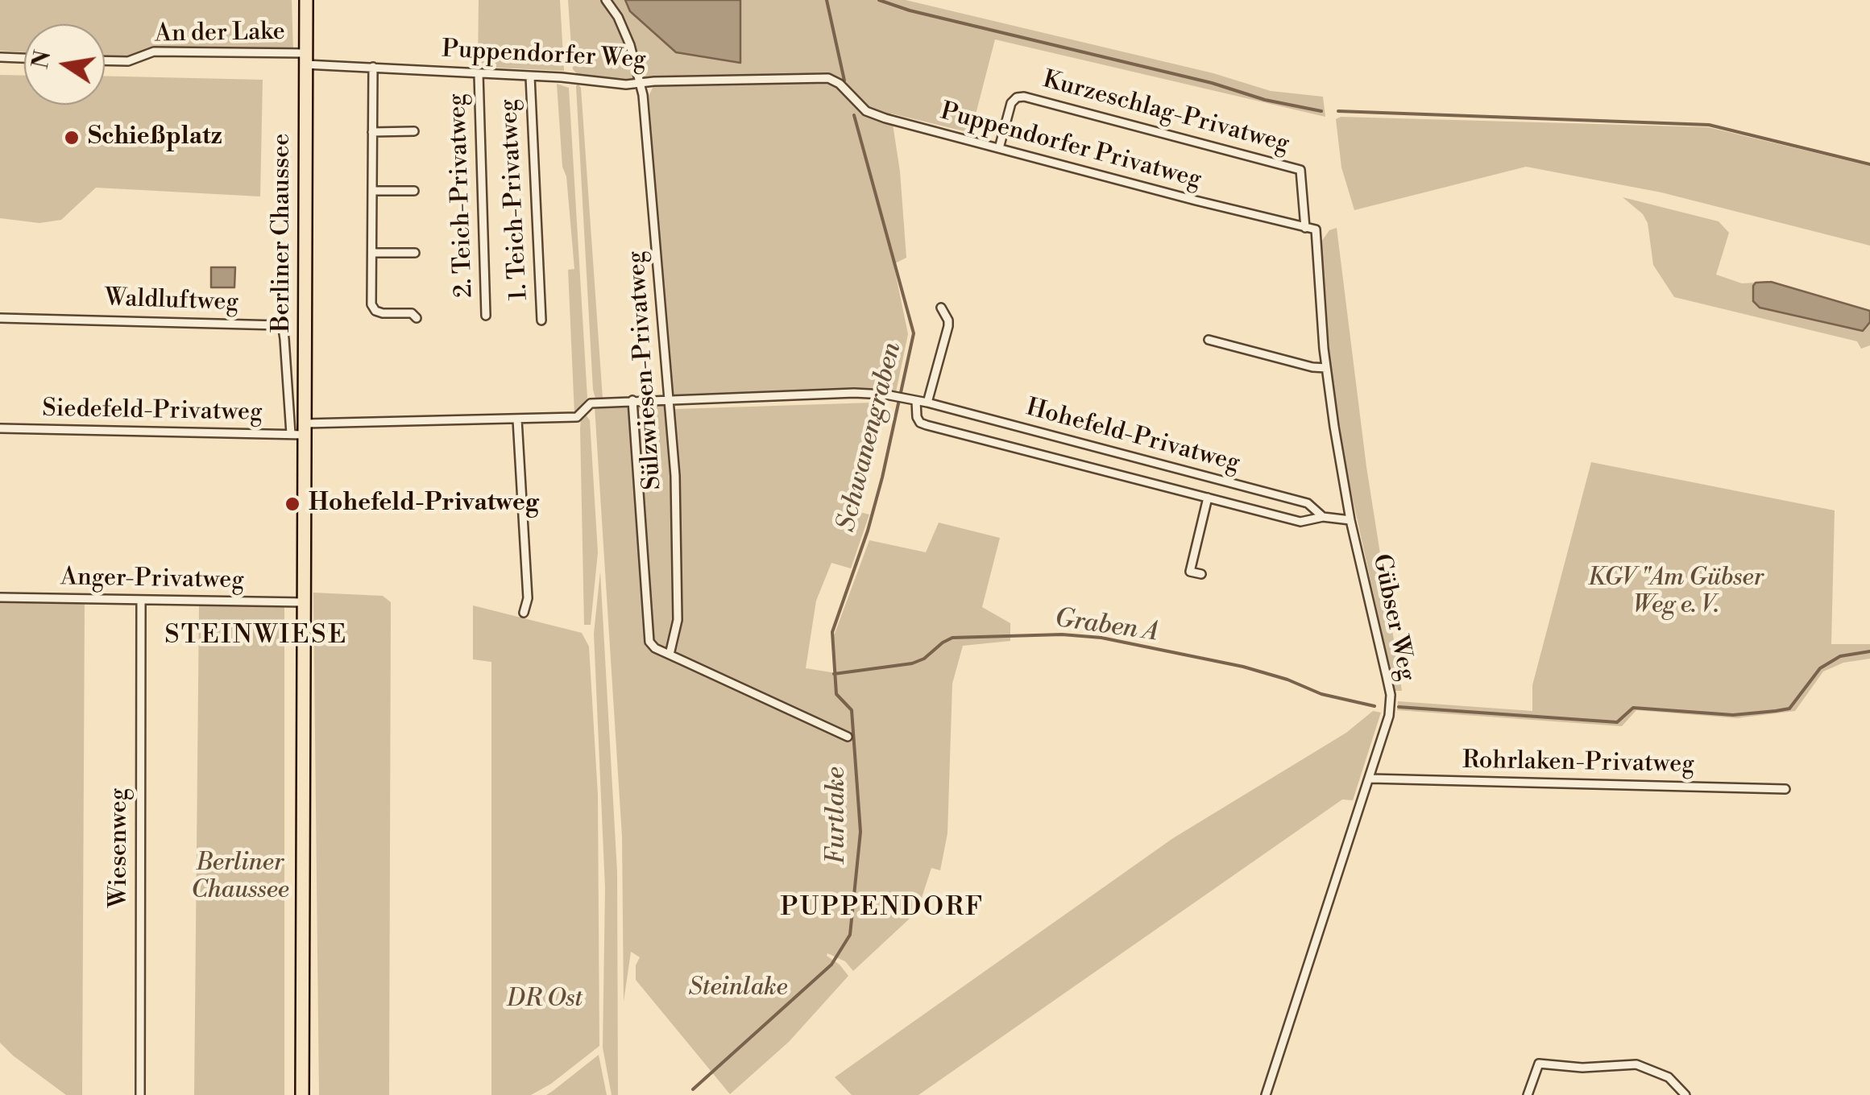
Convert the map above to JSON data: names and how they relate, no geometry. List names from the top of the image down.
{
  "streets": {
    "main road": ["Berliner Chaussee"],
    "street": [
      "An der Lake",
      "Puppendorfer Weg",
      "Kurzeschlag-Privatweg",
      "Puppendorfer Privatweg",
      "2. Teich-Privatweg",
      "1. Teich-Privatweg",
      "Waldluftweg",
      "Sülzwiesen-Privatweg",
      "Siedefeld-Privatweg",
      "Hohefeld-Privatweg",
      "Anger-Privatweg",
      "Gübser Weg",
      "Rohrlaken-Privatweg",
      "Wiesenweg"
    ]
  },
  "crossings": [
    ["An der Lake", "Puppendorfer Weg"],
    ["An der Lake", "Berliner Chaussee"],
    ["Puppendorfer Weg", "Puppendorfer Privatweg"],
    ["Puppendorfer Weg", "2. Teich-Privatweg"],
    ["Puppendorfer Weg", "1. Teich-Privatweg"],
    ["Puppendorfer Weg", "Berliner Chaussee"],
    ["Puppendorfer Weg", "Sülzwiesen-Privatweg"],
    ["Kurzeschlag-Privatweg", "Puppendorfer Privatweg"],
    ["Puppendorfer Privatweg", "Gübser Weg"],
    ["Berliner Chaussee", "Waldluftweg"],
    ["Berliner Chaussee", "Siedefeld-Privatweg"],
    ["Berliner Chaussee", "Hohefeld-Privatweg"],
    ["Berliner Chaussee", "Anger-Privatweg"],
    ["Waldluftweg", "Siedefeld-Privatweg"],
    ["Waldluftweg", "Hohefeld-Privatweg"],
    ["Sülzwiesen-Privatweg", "Hohefeld-Privatweg"],
    ["Siedefeld-Privatweg", "Hohefeld-Privatweg"],
    ["Hohefeld-Privatweg", "Gübser Weg"],
    ["Anger-Privatweg", "Wiesenweg"],
    ["Gübser Weg", "Rohrlaken-Privatweg"]
  ],
  "districts": ["STEINWIESE", "PUPPENDORF"],
  "water": ["Schwanengraben", "Graben A", "Furtlake"],
  "parks": [
    "KGV \"Am Gübser Weg e. V.",
    "Berliner Chaussee",
    "Steinlake",
    "DR Ost"
  ],
  "places": ["Schießplatz", "Hohefeld-Privatweg"],
  "north": "left"
}
